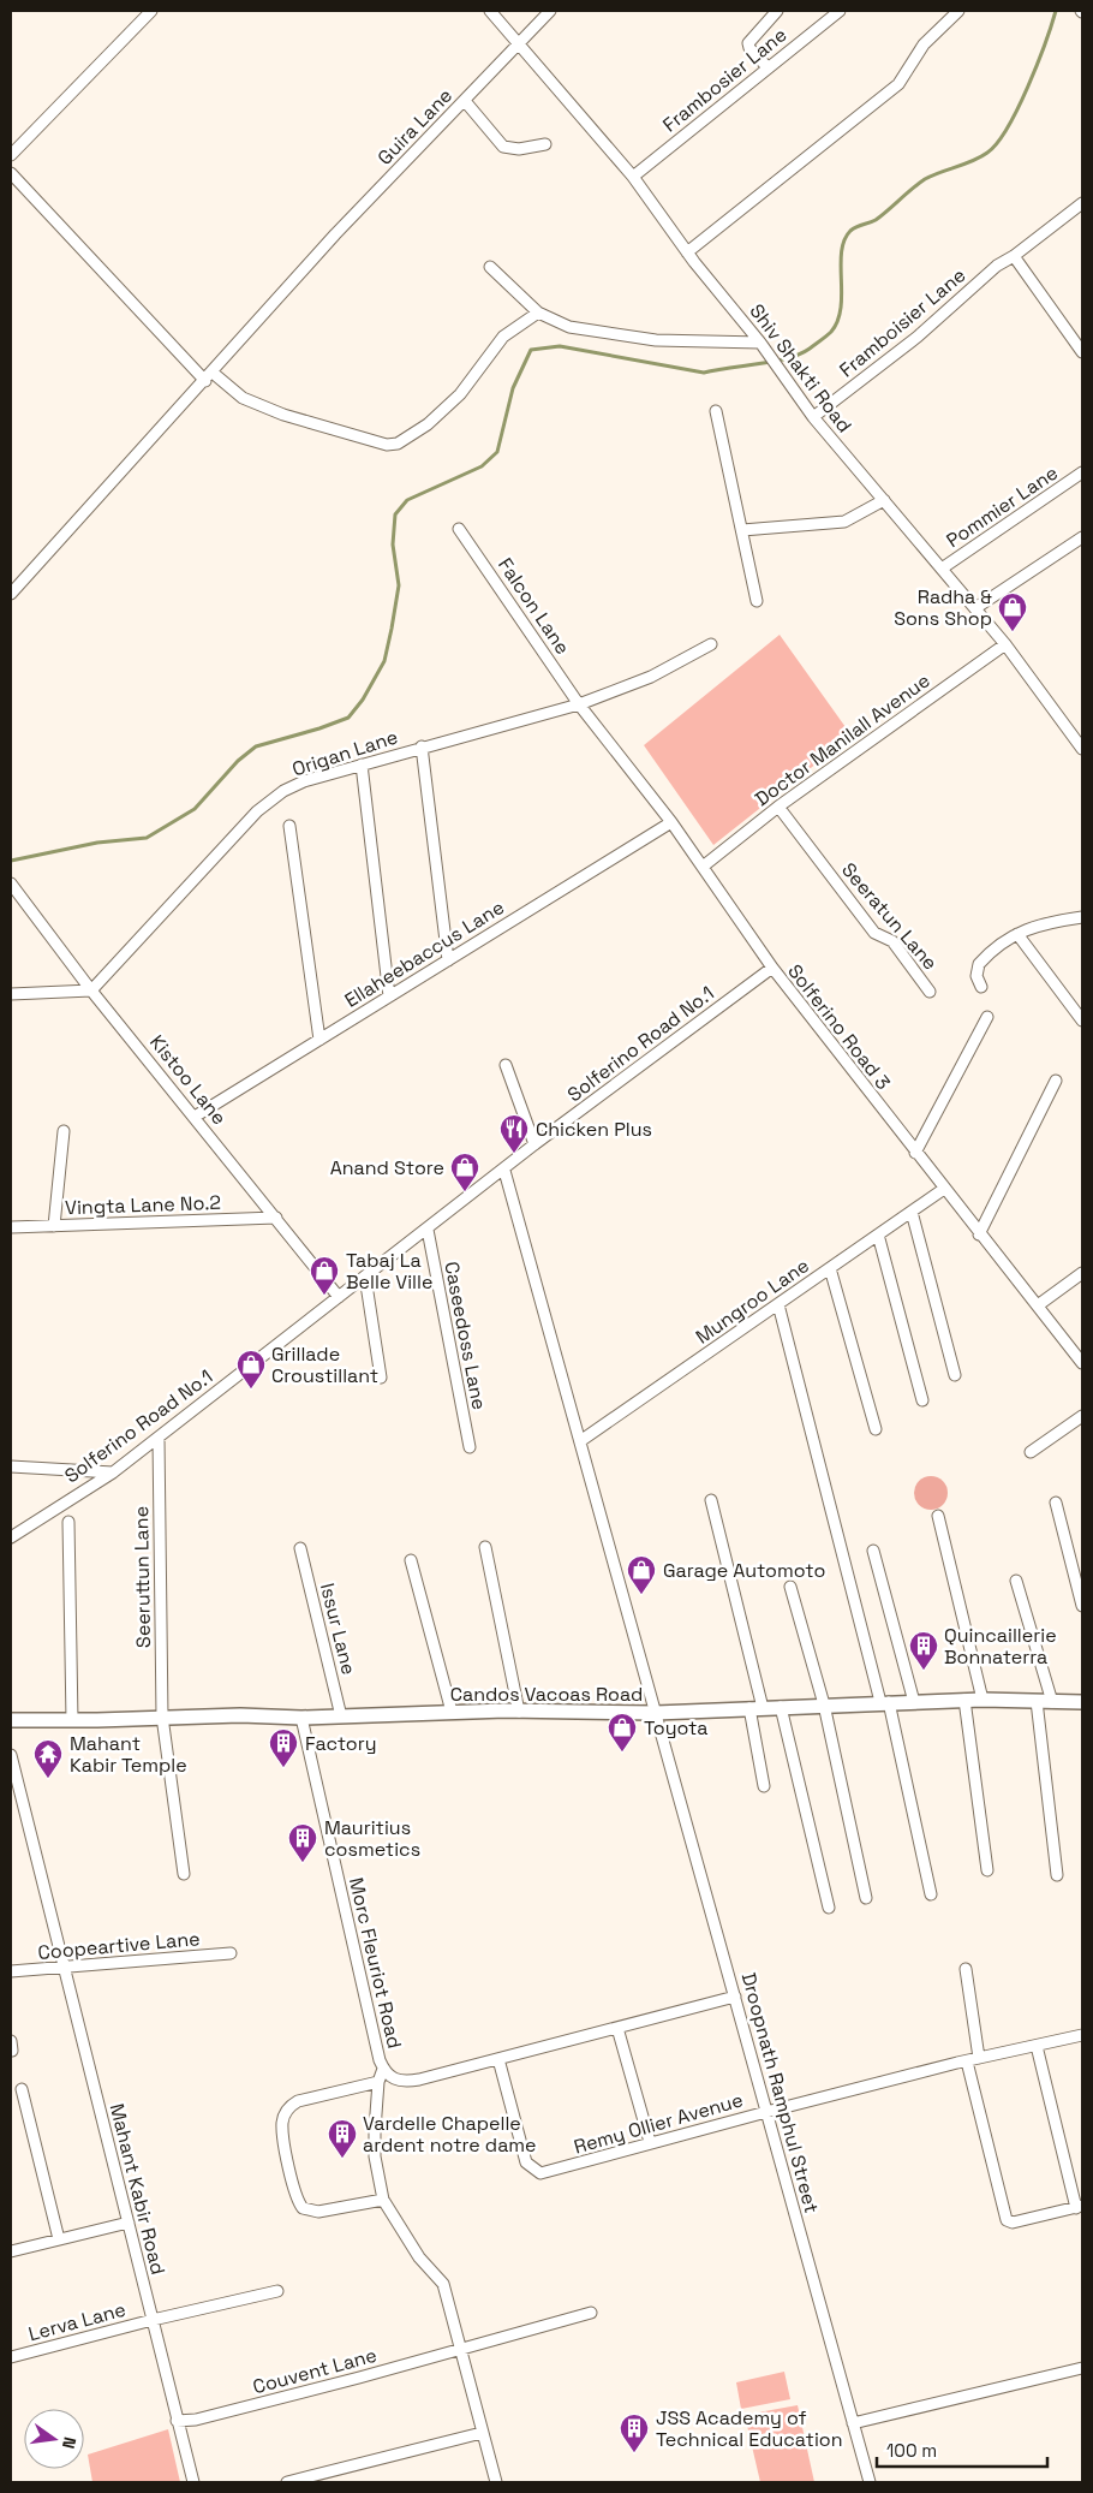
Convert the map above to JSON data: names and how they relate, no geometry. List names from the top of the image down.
{
  "streets": {
    "main road": ["Candos Vacoas Road"],
    "street": [
      "Frambosier Lane",
      "Guira Lane",
      "Framboisier Lane",
      "Shiv Shakti Road",
      "Pommier Lane",
      "Falcon Lane",
      "Doctor Manilall Avenue",
      "Origan Lane",
      "Seeratun Lane",
      "Ellaheebaccus Lane",
      "Solferino Road 3",
      "Solferino Road No.1",
      "Kistoo Lane",
      "Vingta Lane No.2",
      "Mungroo Lane",
      "Caseedoss Lane",
      "Seeruttun Lane",
      "Issur Lane",
      "Coopeartive Lane",
      "Morc Fleuriot Road",
      "Droopnath Ramphul Street",
      "Remy Ollier Avenue",
      "Mahant Kabir Road",
      "Lerva Lane",
      "Couvent Lane"
    ]
  },
  "crossings": [
    ["Frambosier Lane", "Shiv Shakti Road"],
    ["Guira Lane", "Shiv Shakti Road"],
    ["Framboisier Lane", "Shiv Shakti Road"],
    ["Shiv Shakti Road", "Pommier Lane"],
    ["Shiv Shakti Road", "Doctor Manilall Avenue"],
    ["Falcon Lane", "Origan Lane"],
    ["Falcon Lane", "Solferino Road 3"],
    ["Doctor Manilall Avenue", "Seeratun Lane"],
    ["Doctor Manilall Avenue", "Solferino Road 3"],
    ["Origan Lane", "Solferino Road 3"],
    ["Origan Lane", "Kistoo Lane"],
    ["Ellaheebaccus Lane", "Solferino Road 3"],
    ["Ellaheebaccus Lane", "Kistoo Lane"],
    ["Solferino Road 3", "Solferino Road No.1"],
    ["Solferino Road 3", "Mungroo Lane"],
    ["Solferino Road No.1", "Kistoo Lane"],
    ["Solferino Road No.1", "Caseedoss Lane"],
    ["Solferino Road No.1", "Seeruttun Lane"],
    ["Solferino Road No.1", "Droopnath Ramphul Street"],
    ["Kistoo Lane", "Vingta Lane No.2"],
    ["Mungroo Lane", "Droopnath Ramphul Street"],
    ["Seeruttun Lane", "Candos Vacoas Road"],
    ["Issur Lane", "Candos Vacoas Road"],
    ["Candos Vacoas Road", "Morc Fleuriot Road"],
    ["Candos Vacoas Road", "Droopnath Ramphul Street"],
    ["Coopeartive Lane", "Mahant Kabir Road"],
    ["Morc Fleuriot Road", "Droopnath Ramphul Street"],
    ["Morc Fleuriot Road", "Remy Ollier Avenue"],
    ["Droopnath Ramphul Street", "Remy Ollier Avenue"],
    ["Mahant Kabir Road", "Lerva Lane"],
    ["Mahant Kabir Road", "Couvent Lane"]
  ],
  "places": {
    "shop": [
      "Radha & Sons Shop",
      "Anand Store",
      "Tabaj La Belle Ville",
      "Grillade Croustillant",
      "Garage Automoto",
      "Toyota"
    ],
    "restaurant": ["Chicken Plus"],
    "building": [
      "Quincaillerie Bonnaterra",
      "Factory",
      "Mauritius cosmetics",
      "Vardelle Chapelle ardent notre dame",
      "JSS Academy of Technical Education"
    ],
    "temple": ["Mahant Kabir Temple"]
  },
  "scale_bar": "100 m",
  "north": "right"
}
